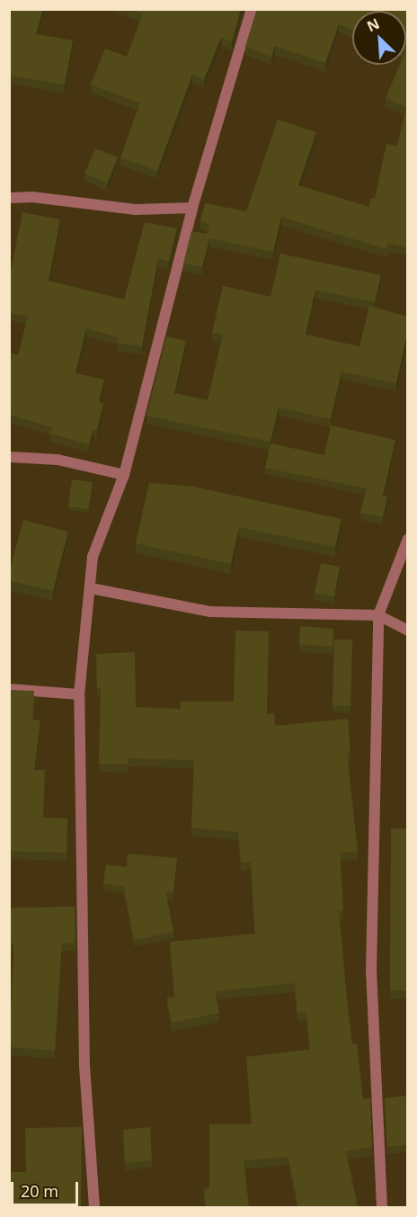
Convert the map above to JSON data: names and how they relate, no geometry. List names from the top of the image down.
{
  "scale_bar": "20 m",
  "north": "top left"
}
